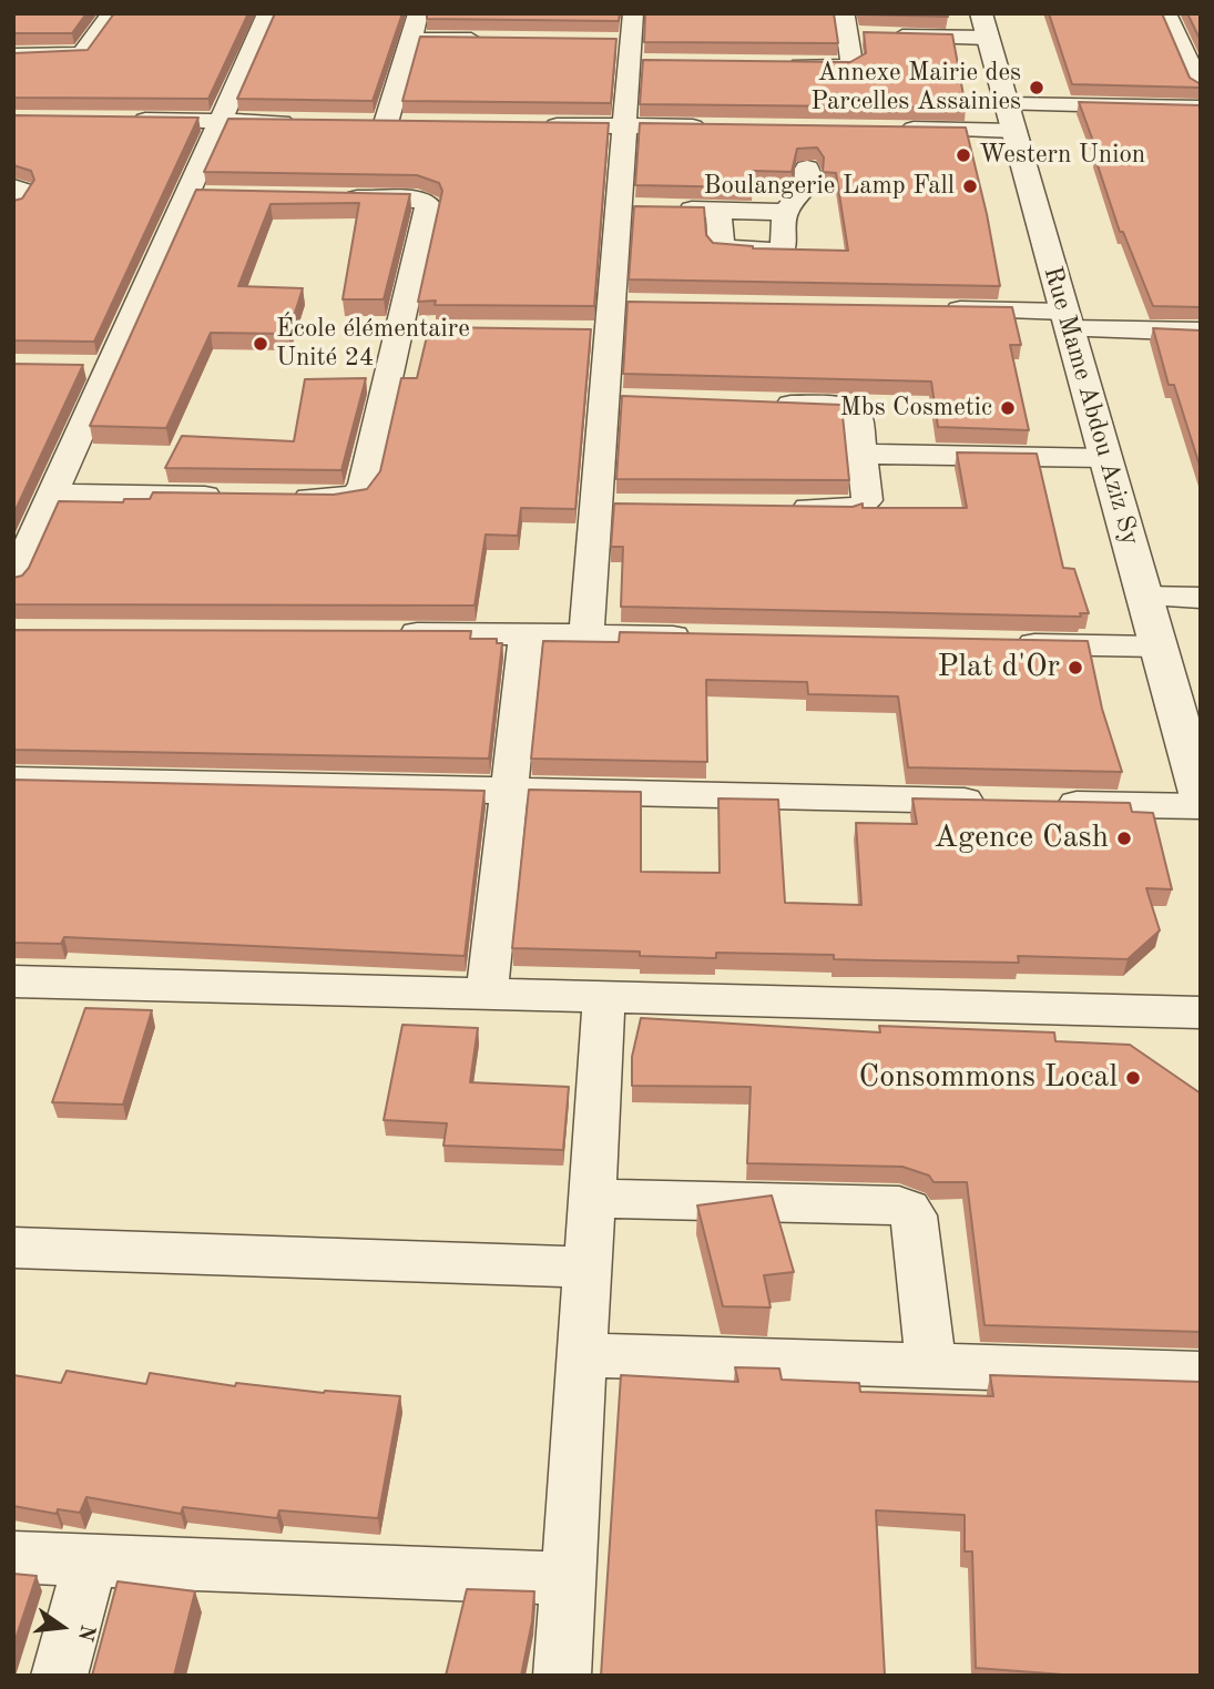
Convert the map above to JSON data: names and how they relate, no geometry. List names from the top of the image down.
{
  "streets": {
    "street": ["Rue Mame Abdou Aziz Sy"]
  },
  "places": [
    "Annexe Mairie des Parcelles Assainies",
    "Western Union",
    "Boulangerie Lamp Fall",
    "École élémentaire Unité 24",
    "Mbs Cosmetic",
    "Plat d'Or",
    "Agence Cash",
    "Consommons Local"
  ],
  "north": "right"
}
